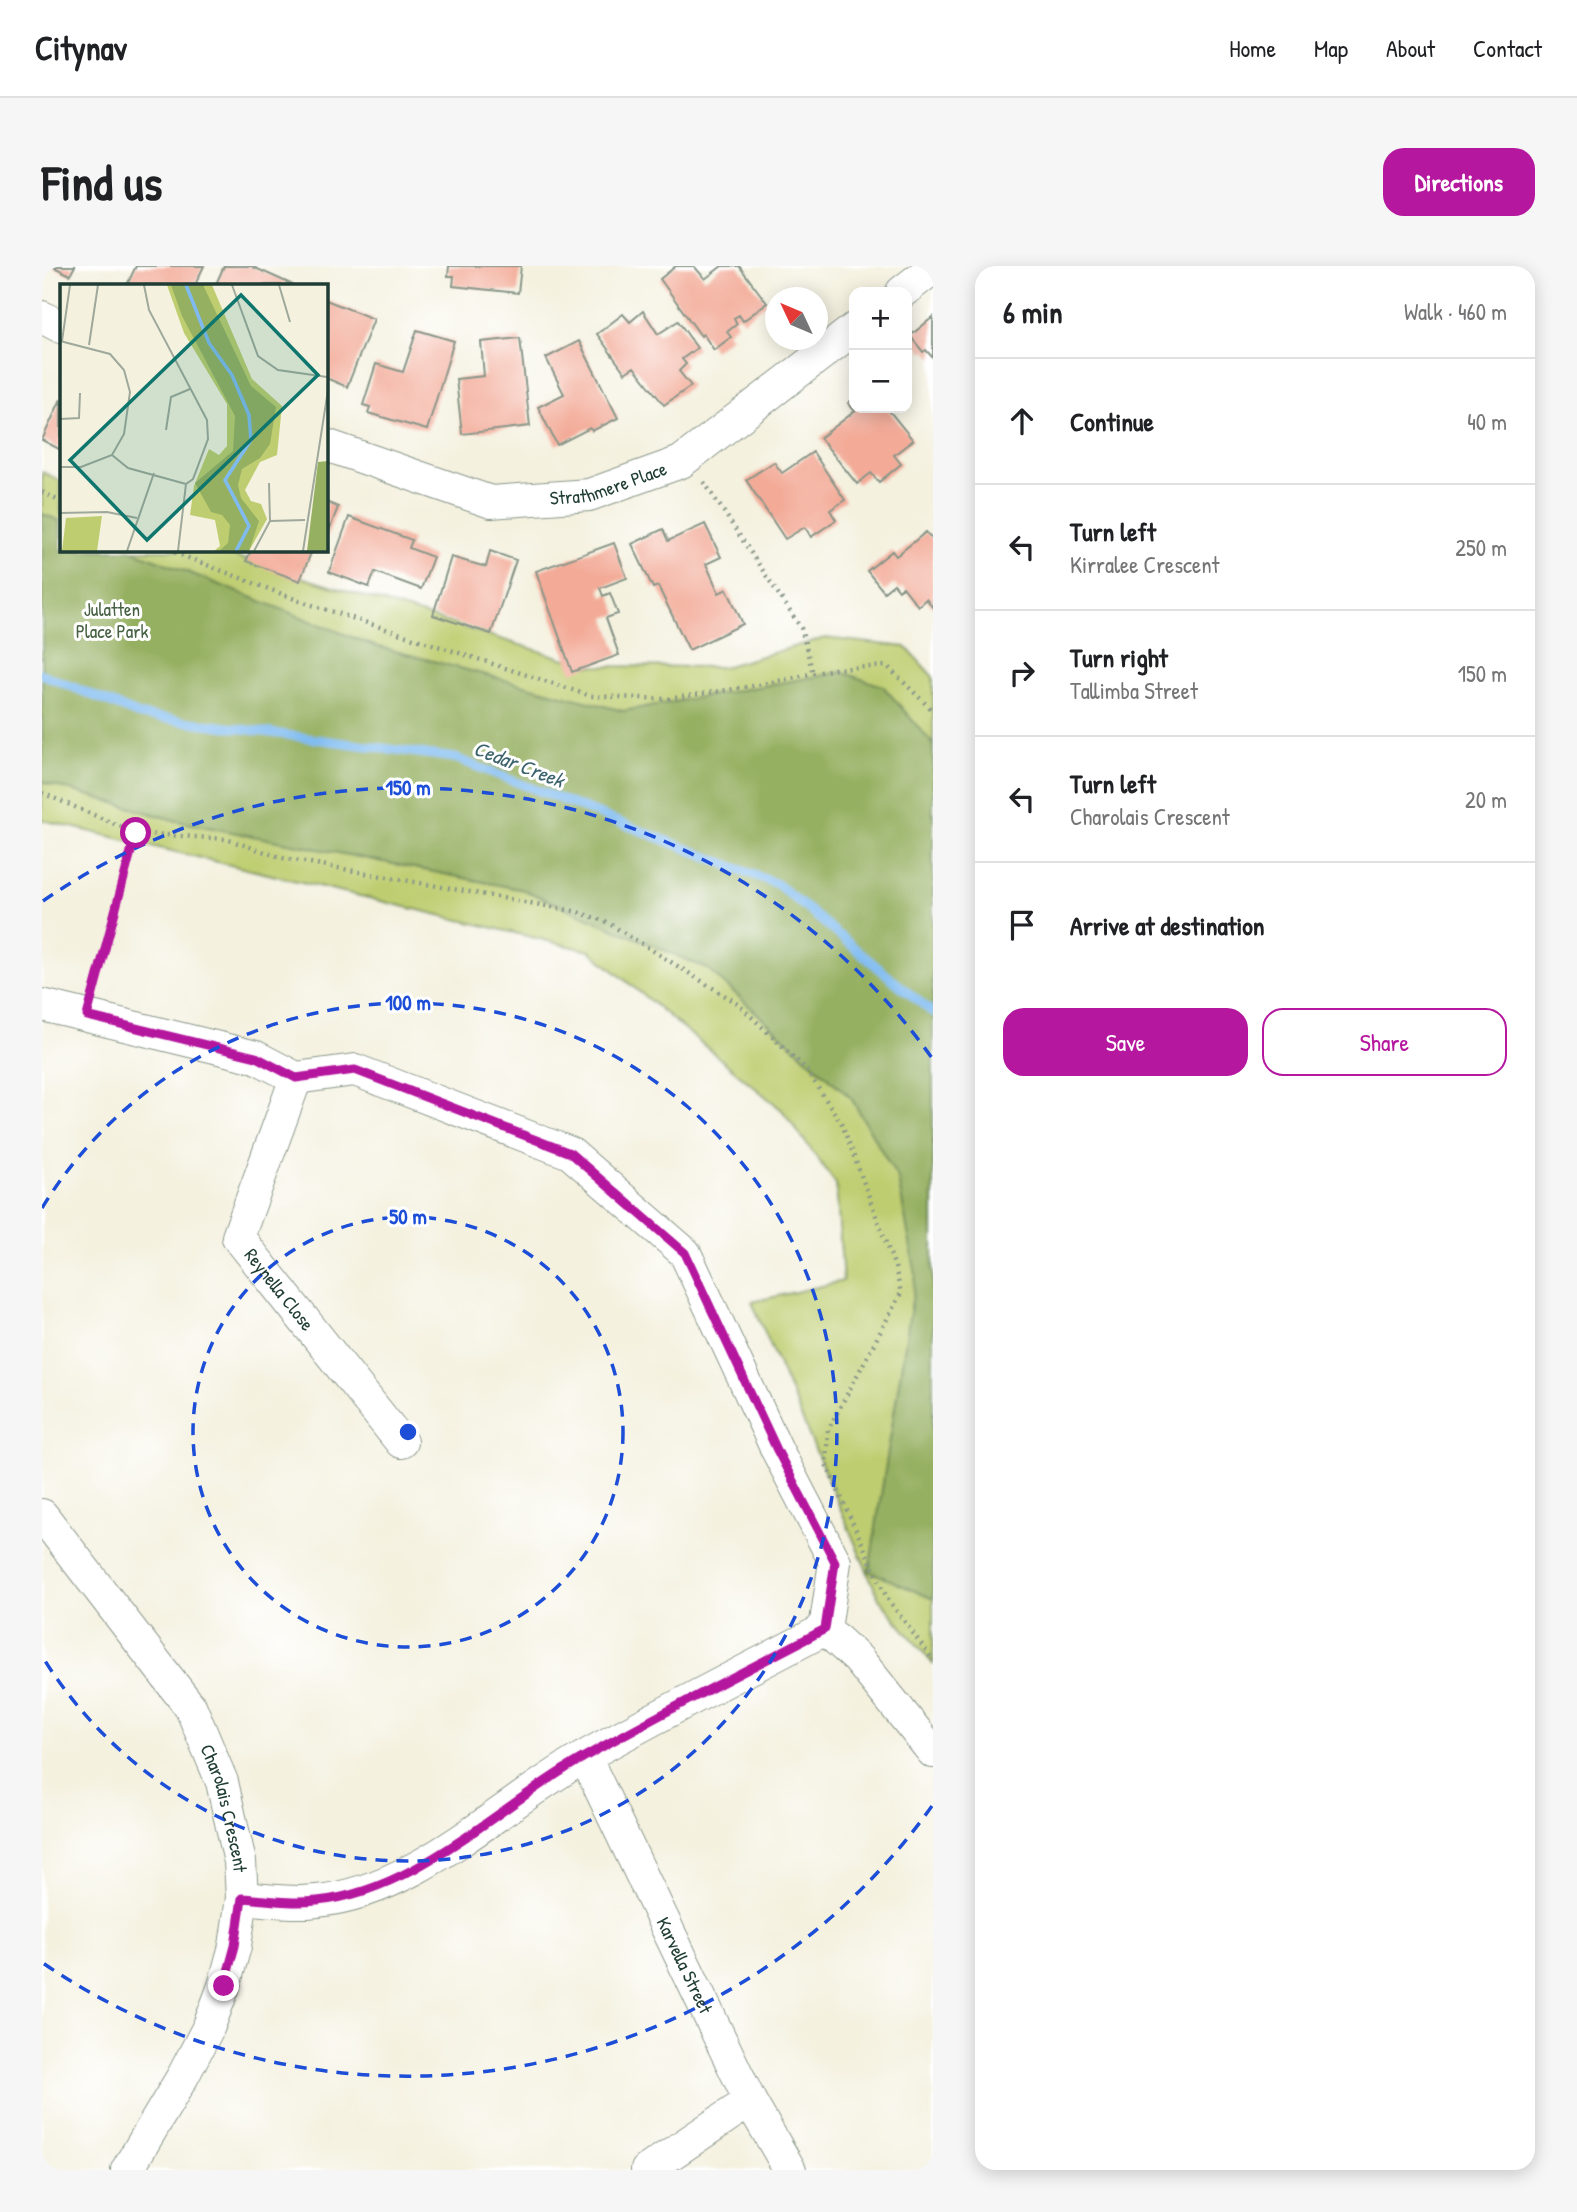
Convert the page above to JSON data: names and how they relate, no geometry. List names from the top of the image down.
{
  "streets": {
    "street": [
      "Strathmere Place",
      "Reynella Close",
      "Charolais Crescent",
      "Karvella Street"
    ]
  },
  "water": ["Cedar Creek"],
  "parks": ["Julatten Place Park"],
  "north": "top left",
  "page": {
    "header": "Citynav",
    "nav": [
      "Home",
      "Map",
      "About",
      "Contact"
    ],
    "buttons": [
      "Directions",
      ["Save", "Share"]
    ],
    "title": "Find us",
    "heading": ["6 min", "Walk · 460 m"],
    "map_buttons": ["+", "−"],
    "list": [
      ["Continue", "40 m"],
      ["Turn left", "Kirralee Crescent", "250 m"],
      ["Turn right", "Tallimba Street", "150 m"],
      ["Turn left", "Charolais Crescent", "20 m"],
      "Arrive at destination"
    ]
  },
  "rings": ["150 m", "100 m", "50 m"]
}
